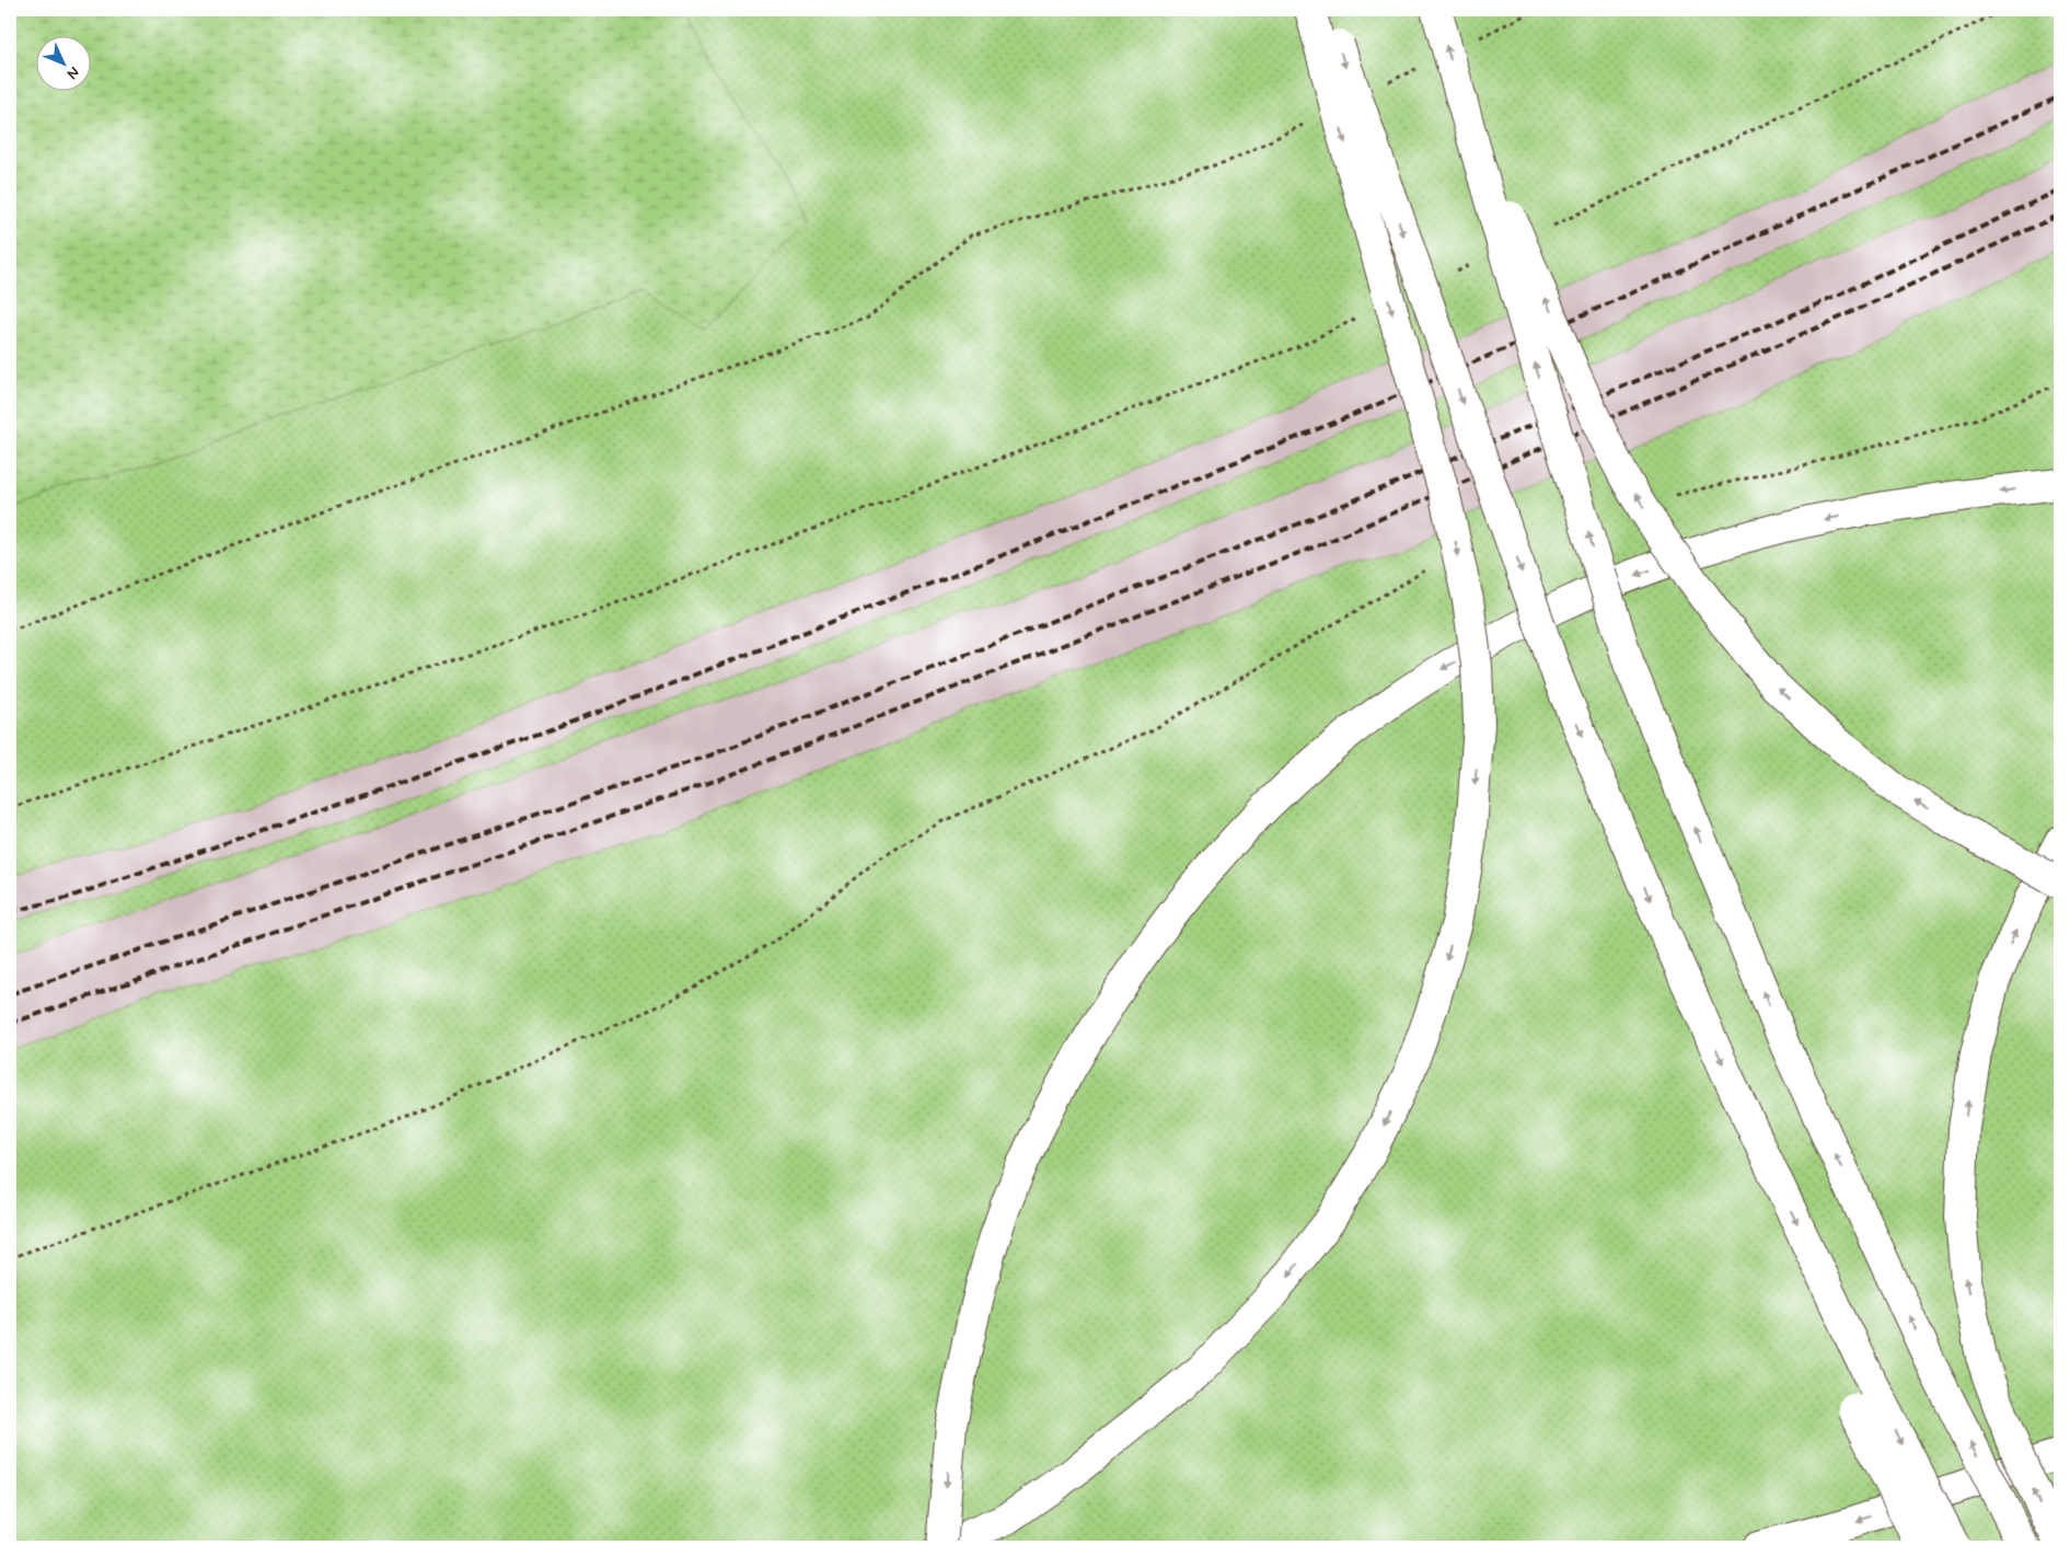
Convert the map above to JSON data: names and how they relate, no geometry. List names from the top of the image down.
{
  "north": "bottom right"
}
